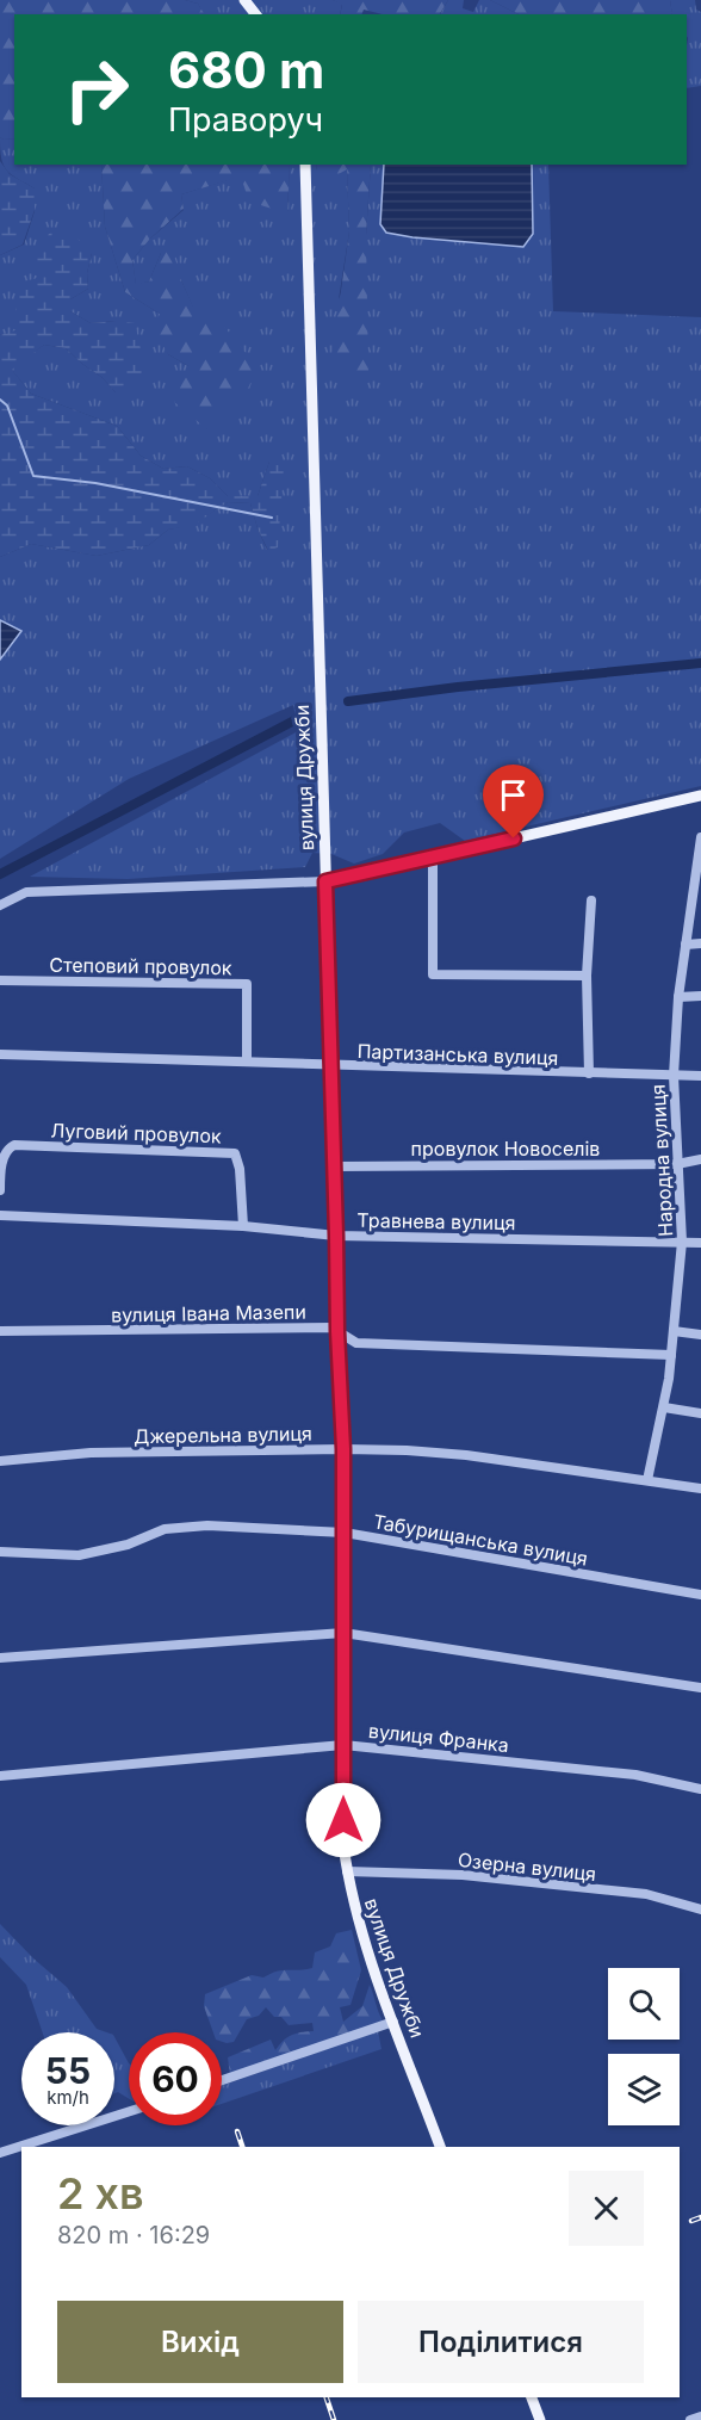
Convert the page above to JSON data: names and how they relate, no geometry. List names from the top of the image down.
{
  "streets": {
    "main road": ["вулиця Дружби"],
    "street": [
      "Степовий провулок",
      "Партизанська вулиця",
      "Луговий провулок",
      "провулок Новоселів",
      "Народна вулиця",
      "Травнева вулиця",
      "вулиця Івана Мазепи",
      "Джерельна вулиця",
      "Табурищанська вулиця",
      "вулиця Франка",
      "Озерна вулиця"
    ]
  },
  "crossings": [
    ["вулиця Дружби", "Партизанська вулиця"],
    ["вулиця Дружби", "провулок Новоселів"],
    ["вулиця Дружби", "Травнева вулиця"],
    ["вулиця Дружби", "вулиця Івана Мазепи"],
    ["вулиця Дружби", "Джерельна вулиця"],
    ["вулиця Дружби", "Табурищанська вулиця"],
    ["вулиця Дружби", "вулиця Франка"],
    ["вулиця Дружби", "Озерна вулиця"],
    ["Степовий провулок", "Партизанська вулиця"],
    ["Партизанська вулиця", "Народна вулиця"],
    ["Луговий провулок", "Травнева вулиця"],
    ["провулок Новоселів", "Народна вулиця"],
    ["Народна вулиця", "Травнева вулиця"],
    ["Народна вулиця", "вулиця Івана Мазепи"],
    ["Народна вулиця", "Джерельна вулиця"]
  ],
  "page": {
    "turn": ["680 m", "Праворуч"],
    "speed": "55 km/h",
    "limit": "60",
    "heading": ["2 хв", "820 m · 16:29"],
    "buttons": ["Вихід", "Поділитися"]
  }
}
